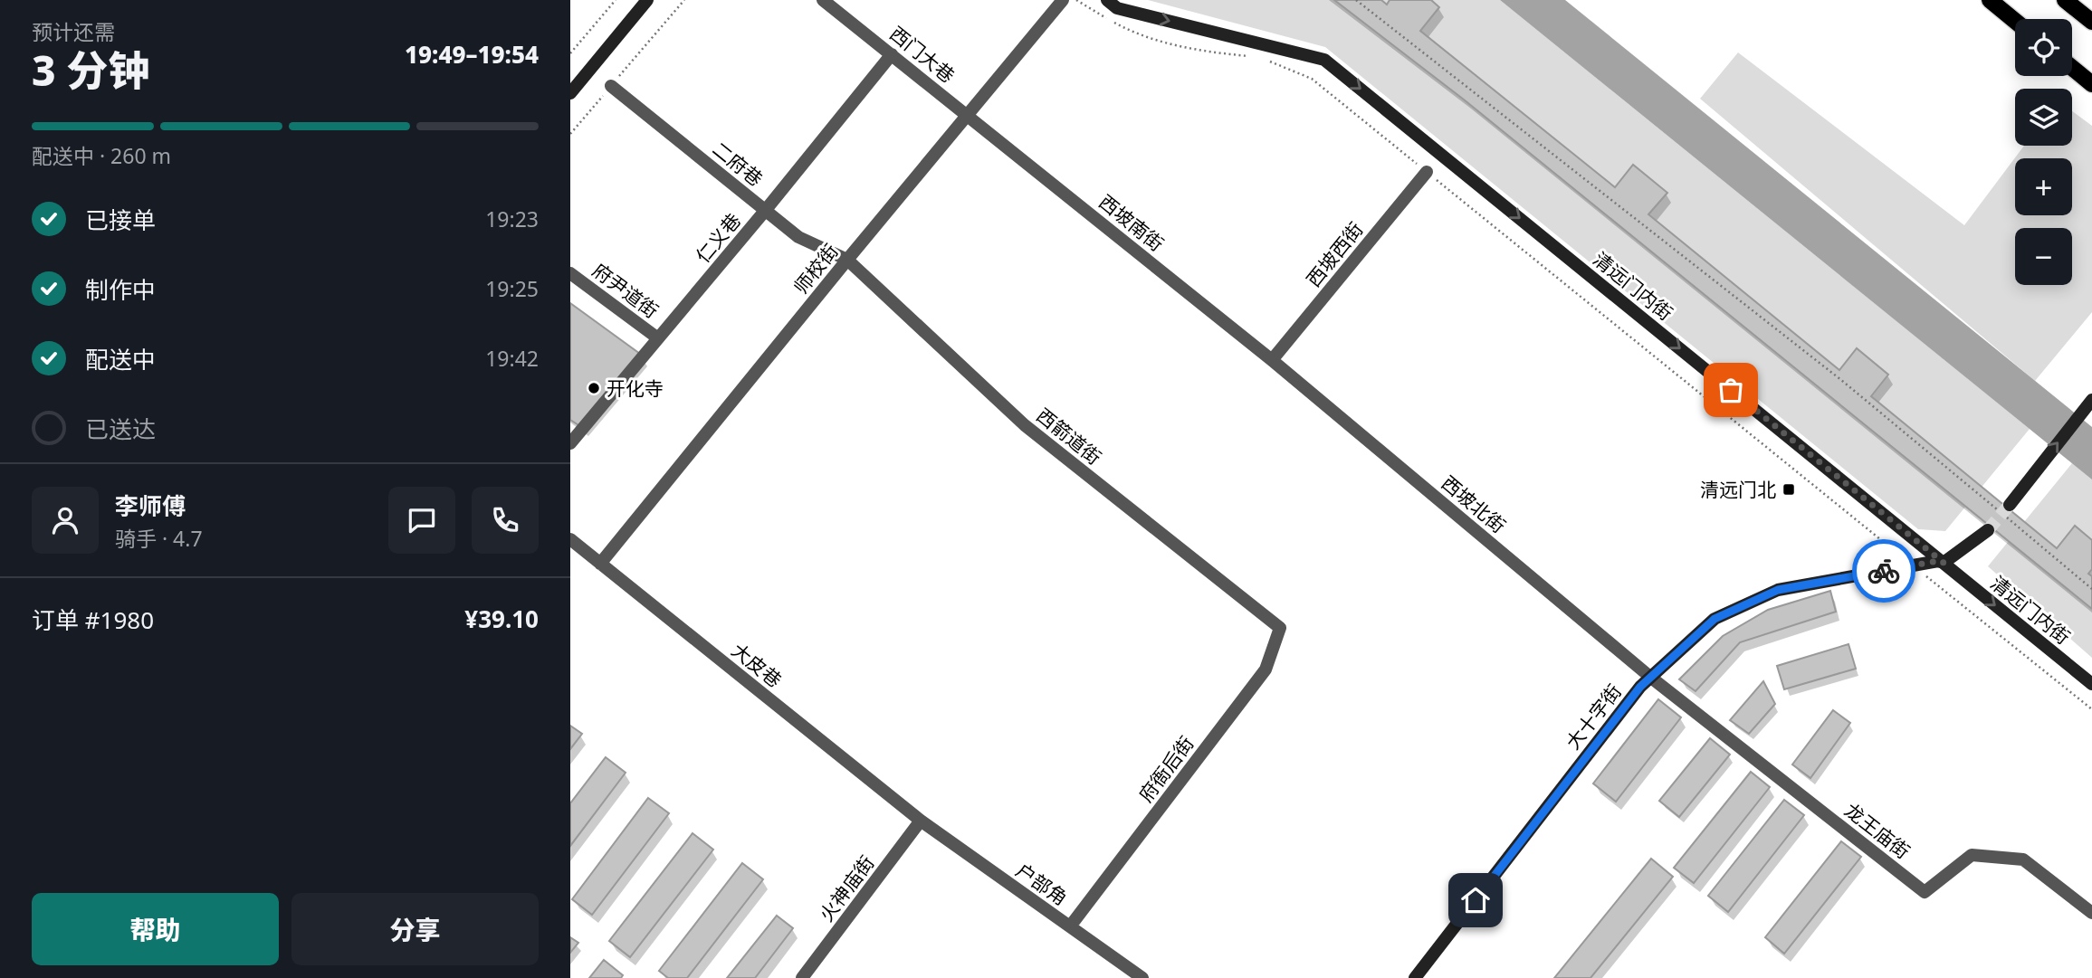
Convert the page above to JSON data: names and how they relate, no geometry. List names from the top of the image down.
{
  "streets": {
    "main road": ["清远门内街", "大十字街"],
    "street": [
      "西门大巷",
      "二府巷",
      "西坡南街",
      "仁义巷",
      "西坡西街",
      "师校街",
      "府尹道街",
      "西箭道街",
      "西坡北街",
      "大皮巷",
      "府衙后街",
      "龙王庙街",
      "户部角",
      "火神庙街"
    ]
  },
  "crossings": [
    ["西门大巷", "西坡南街"],
    ["西门大巷", "仁义巷"],
    ["西门大巷", "师校街"],
    ["二府巷", "仁义巷"],
    ["二府巷", "师校街"],
    ["二府巷", "西箭道街"],
    ["西坡南街", "西坡西街"],
    ["西坡南街", "师校街"],
    ["西坡南街", "西坡北街"],
    ["仁义巷", "府尹道街"],
    ["西坡西街", "西坡北街"],
    ["师校街", "西箭道街"],
    ["师校街", "大皮巷"],
    ["清远门内街", "大十字街"],
    ["西箭道街", "府衙后街"],
    ["西坡北街", "大十字街"],
    ["西坡北街", "龙王庙街"],
    ["大皮巷", "户部角"],
    ["大皮巷", "火神庙街"],
    ["大十字街", "龙王庙街"],
    ["府衙后街", "户部角"],
    ["户部角", "火神庙街"]
  ],
  "one_way": ["清远门内街"],
  "places": {
    "other": ["开化寺"],
    "transit": ["清远门北"]
  },
  "page": {
    "heading": ["3 分钟", "预计还需", "19:49–19:54"],
    "panel": [
      "李师傅",
      "骑手 · 4.7",
      "订单 #1980",
      "¥39.10"
    ],
    "map_buttons": ["+", "−"],
    "bar": "配送中 · 260 m",
    "list": [
      ["已接单", "19:23"],
      ["制作中", "19:25"],
      ["配送中", "19:42"],
      "已送达"
    ],
    "buttons": ["帮助", "分享"]
  }
}
